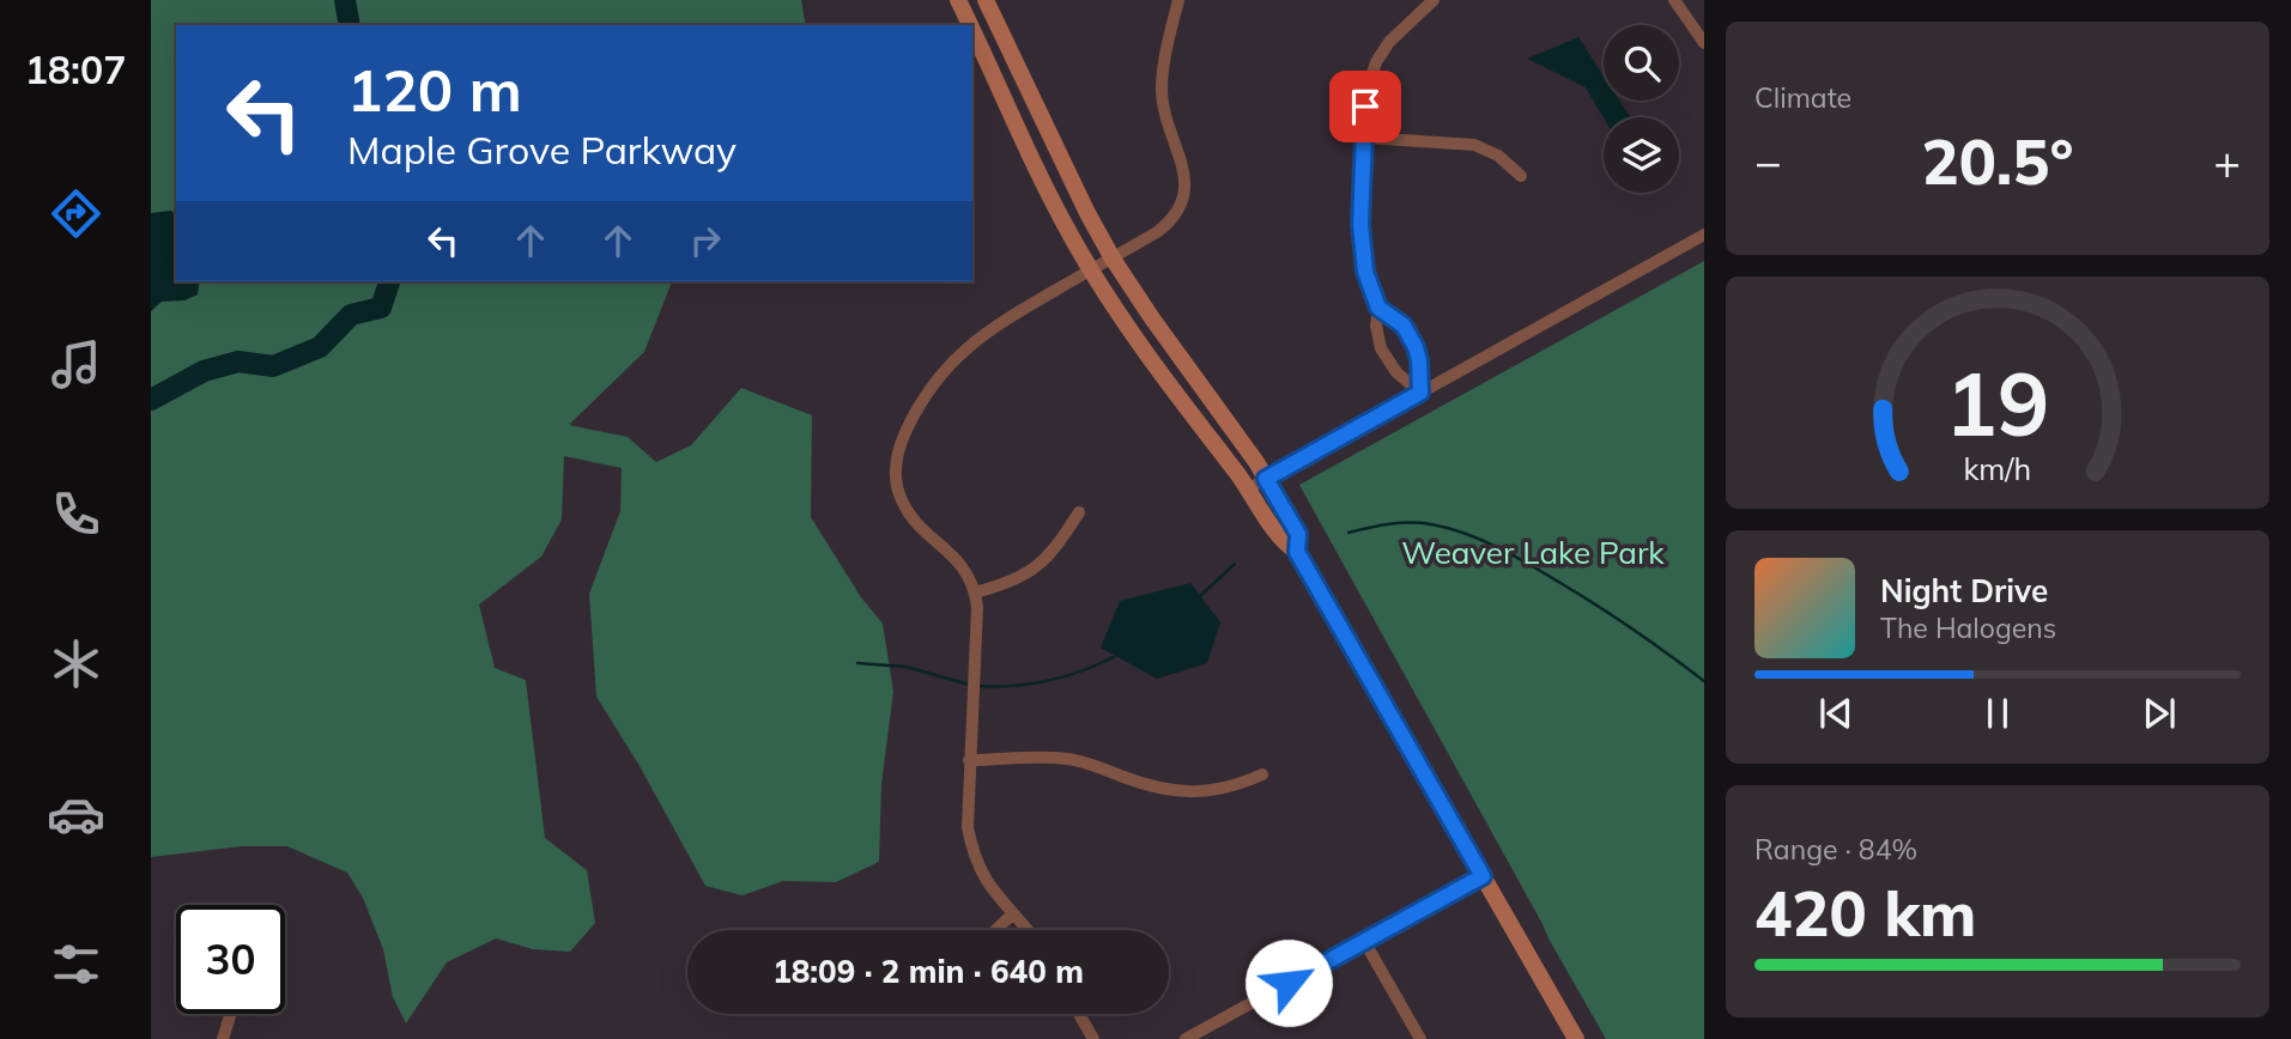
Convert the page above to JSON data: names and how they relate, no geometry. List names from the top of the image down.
{
  "parks": ["Weaver Lake Park"],
  "page": {
    "tabs": "18:07",
    "tile": [
      "Climate",
      ["Range · 84%", "420 km"]
    ],
    "turn": ["120 m", "Maple Grove Parkway"],
    "heat": ["−", "20.5°", "+"],
    "song": ["Night Drive", "The Halogens"],
    "limit": "30",
    "trip": "18:09 · 2 min · 640 m",
    "gauge": ["19", "km/h"]
  }
}
